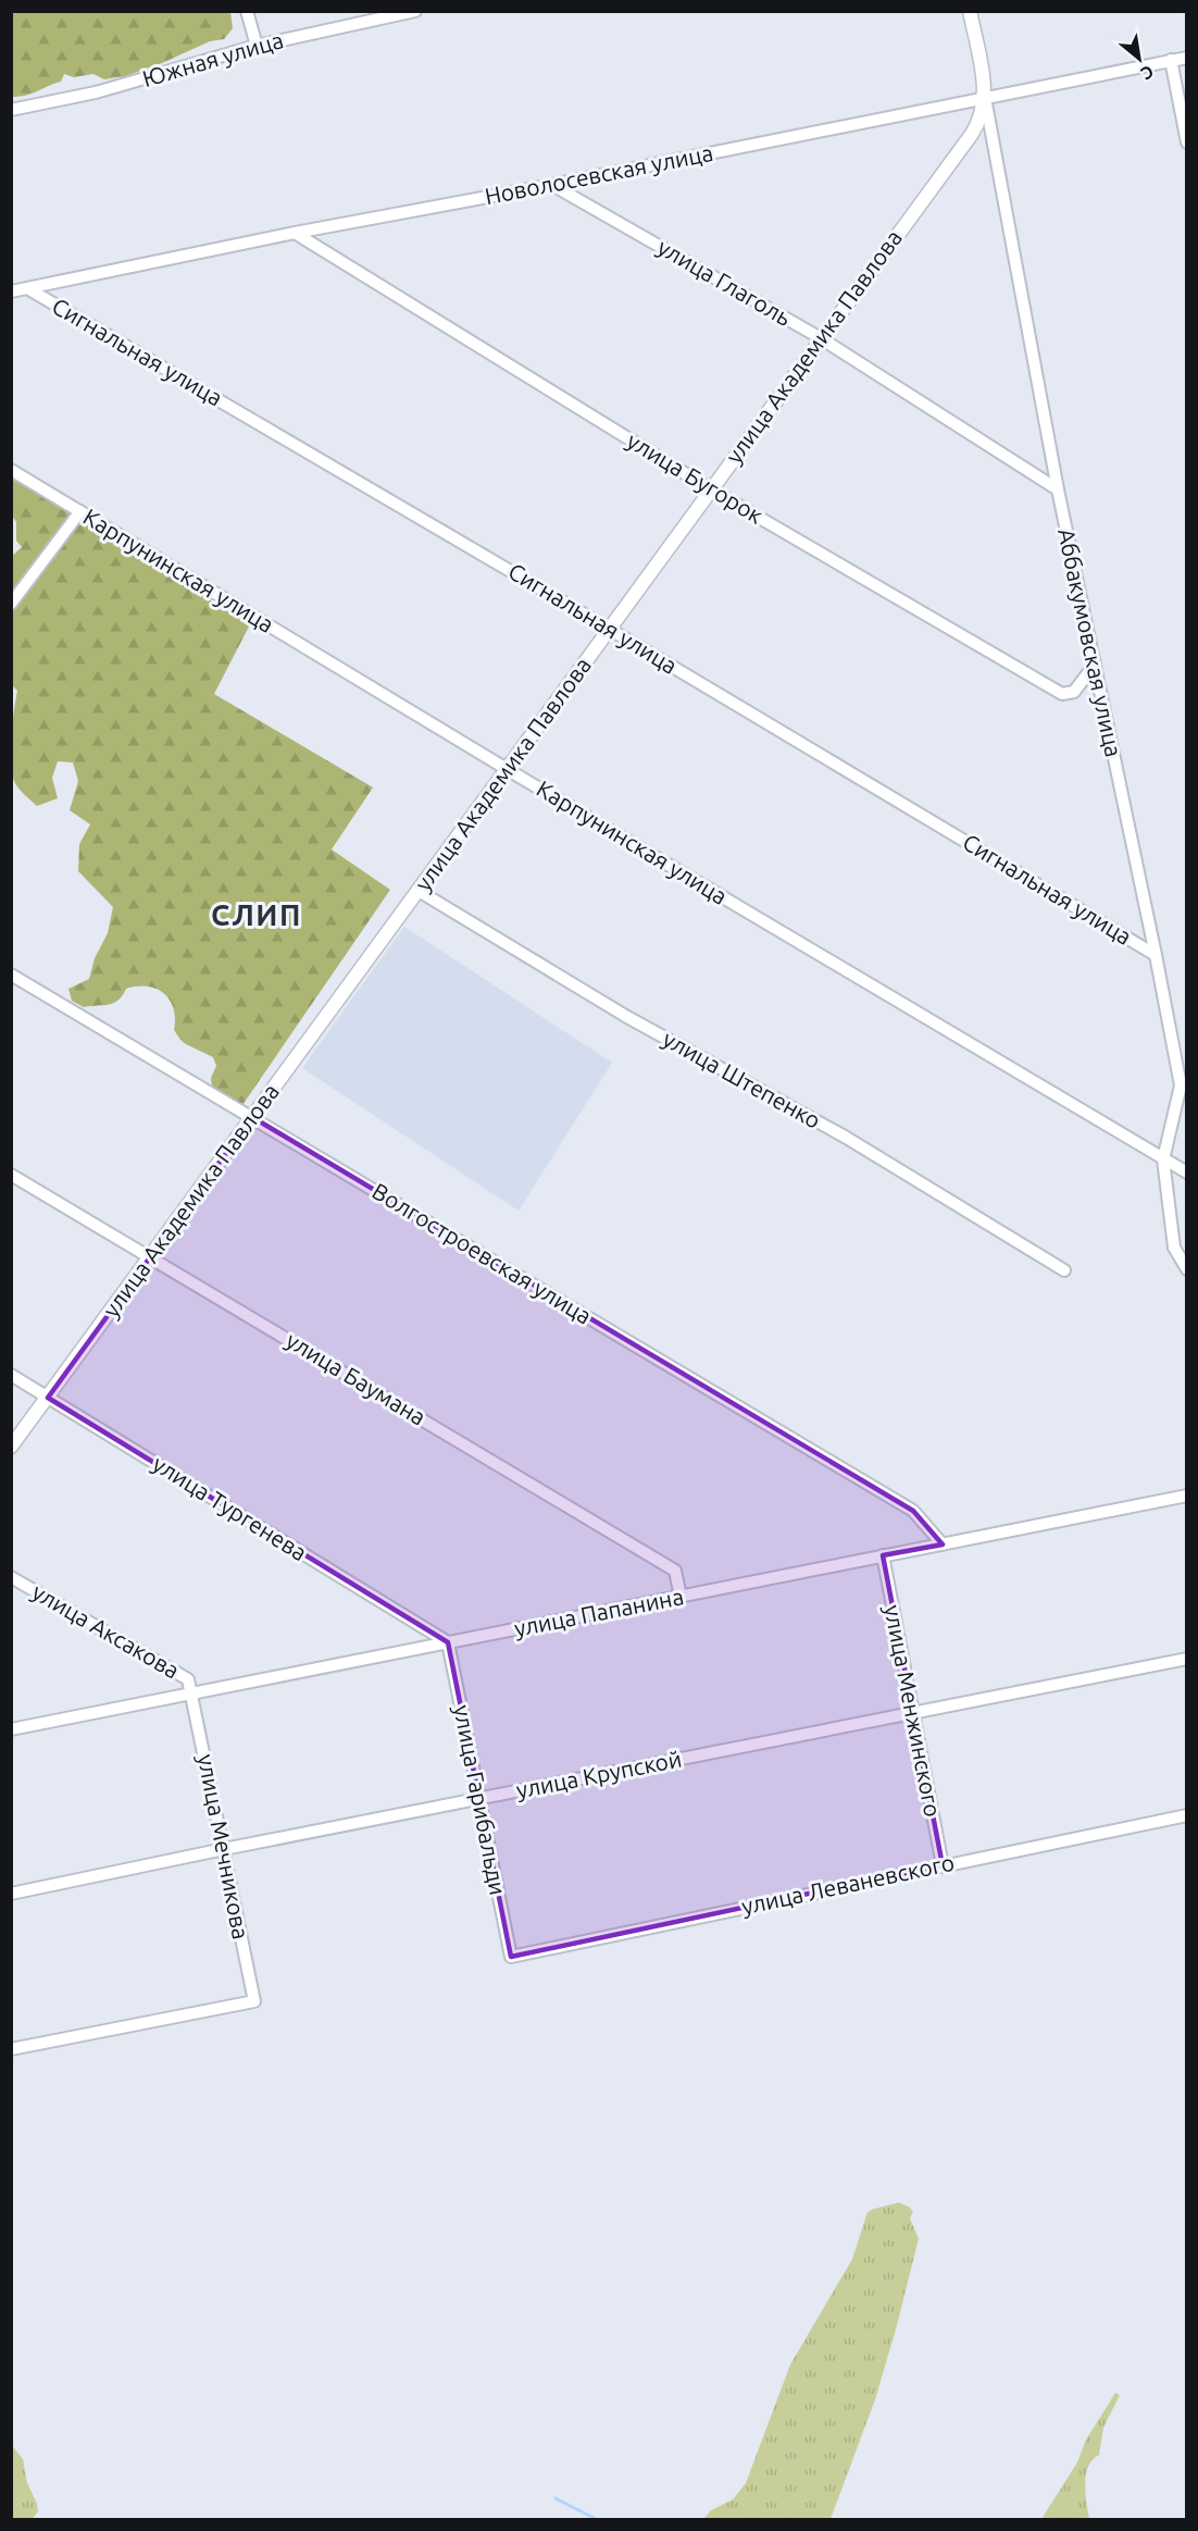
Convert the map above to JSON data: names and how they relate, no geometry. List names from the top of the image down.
{
  "streets": {
    "street": [
      "Южная улица",
      "Новолосевская улица",
      "улица Глаголь",
      "улица Академика Павлова",
      "Сигнальная улица",
      "улица Бугорок",
      "Карпунинская улица",
      "Аббакумовская улица",
      "улица Штепенко",
      "Волгостроевская улица",
      "улица Баумана",
      "улица Тургенева",
      "улица Папанина",
      "улица Аксакова",
      "улица Менжинского",
      "улица Крупской",
      "улица Гарибальди",
      "улица Мечникова",
      "улица Леваневского"
    ]
  },
  "crossings": [
    ["Новолосевская улица", "улица Глаголь"],
    ["Новолосевская улица", "улица Академика Павлова"],
    ["Новолосевская улица", "Сигнальная улица"],
    ["Новолосевская улица", "улица Бугорок"],
    ["Новолосевская улица", "Аббакумовская улица"],
    ["улица Глаголь", "улица Академика Павлова"],
    ["улица Глаголь", "Аббакумовская улица"],
    ["улица Академика Павлова", "Сигнальная улица"],
    ["улица Академика Павлова", "улица Бугорок"],
    ["улица Академика Павлова", "Карпунинская улица"],
    ["улица Академика Павлова", "Аббакумовская улица"],
    ["улица Академика Павлова", "улица Штепенко"],
    ["улица Академика Павлова", "Волгостроевская улица"],
    ["улица Академика Павлова", "улица Баумана"],
    ["улица Академика Павлова", "улица Тургенева"],
    ["Сигнальная улица", "Аббакумовская улица"],
    ["улица Бугорок", "Аббакумовская улица"],
    ["Карпунинская улица", "Аббакумовская улица"],
    ["Волгостроевская улица", "улица Папанина"],
    ["улица Баумана", "улица Папанина"],
    ["улица Тургенева", "улица Папанина"],
    ["улица Тургенева", "улица Гарибальди"],
    ["улица Папанина", "улица Аксакова"],
    ["улица Папанина", "улица Менжинского"],
    ["улица Папанина", "улица Гарибальди"],
    ["улица Папанина", "улица Мечникова"],
    ["улица Аксакова", "улица Мечникова"],
    ["улица Менжинского", "улица Крупской"],
    ["улица Менжинского", "улица Леваневского"],
    ["улица Крупской", "улица Гарибальди"],
    ["улица Крупской", "улица Мечникова"],
    ["улица Гарибальди", "улица Леваневского"]
  ],
  "districts": ["СЛИП"],
  "north": "bottom right"
}
